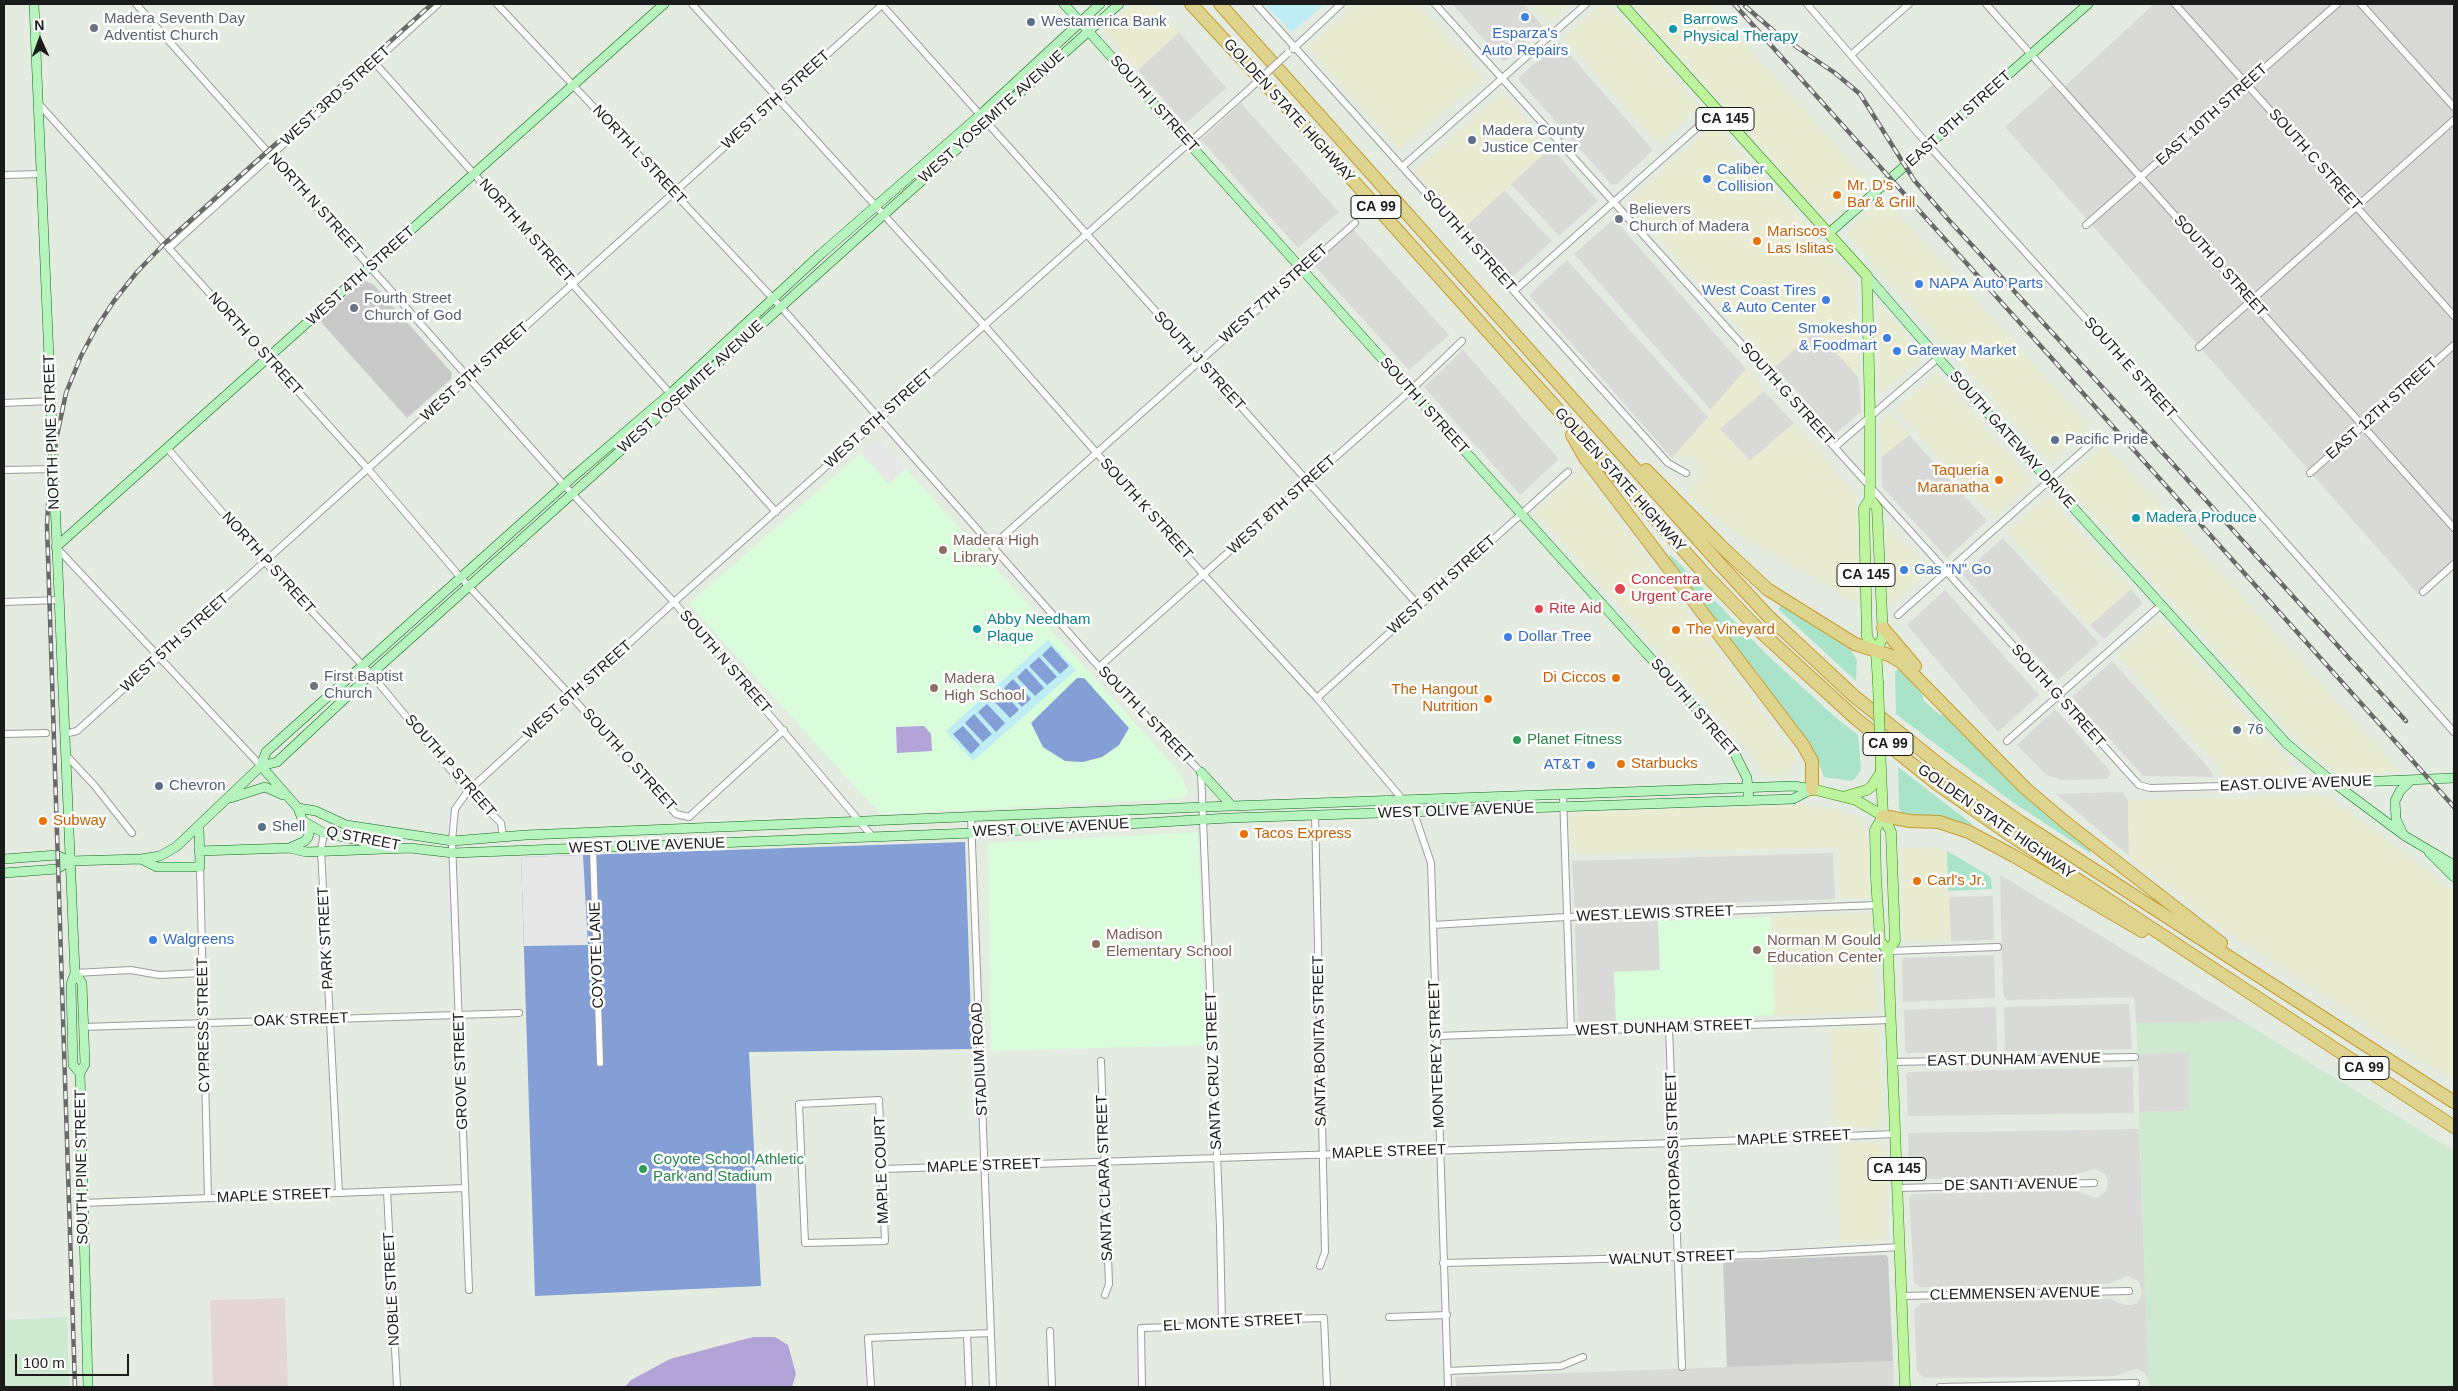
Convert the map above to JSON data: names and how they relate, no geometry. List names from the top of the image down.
{
  "streets": {
    "highway": ["GOLDEN STATE HIGHWAY", "CA 99"],
    "main road": [
      "SOUTH I STREET",
      "WEST YOSEMITE AVENUE",
      "CA 145",
      "EAST 9TH STREET",
      "WEST 4TH STREET",
      "NORTH PINE STREET",
      "SOUTH GATEWAY DRIVE",
      "EAST OLIVE AVENUE",
      "WEST OLIVE AVENUE",
      "Q STREET",
      "CYPRESS STREET",
      "SOUTH PINE STREET"
    ],
    "street": [
      "WEST 3RD STREET",
      "WEST 5TH STREET",
      "EAST 10TH STREET",
      "NORTH L STREET",
      "SOUTH C STREET",
      "NORTH N STREET",
      "NORTH M STREET",
      "SOUTH H STREET",
      "SOUTH D STREET",
      "WEST 7TH STREET",
      "NORTH O STREET",
      "SOUTH J STREET",
      "SOUTH E STREET",
      "SOUTH G STREET",
      "EAST 12TH STREET",
      "WEST 6TH STREET",
      "WEST 8TH STREET",
      "SOUTH K STREET",
      "NORTH P STREET",
      "WEST 9TH STREET",
      "SOUTH N STREET",
      "SOUTH L STREET",
      "SOUTH O STREET",
      "SOUTH P STREET",
      "WEST LEWIS STREET",
      "PARK STREET",
      "COYOTE LANE",
      "OAK STREET",
      "WEST DUNHAM STREET",
      "SANTA BONITA STREET",
      "MONTEREY STREET",
      "STADIUM ROAD",
      "EAST DUNHAM AVENUE",
      "GROVE STREET",
      "SANTA CRUZ STREET",
      "MAPLE STREET",
      "CORTOPASSI STREET",
      "MAPLE COURT",
      "SANTA CLARA STREET",
      "DE SANTI AVENUE",
      "WALNUT STREET",
      "NOBLE STREET",
      "CLEMMENSEN AVENUE",
      "EL MONTE STREET"
    ]
  },
  "crossings": [
    ["WEST 3RD STREET", "NORTH N STREET"],
    ["WEST 3RD STREET", "NORTH M STREET"],
    ["WEST 3RD STREET", "NORTH O STREET"],
    ["WEST 5TH STREET", "NORTH L STREET"],
    ["WEST 5TH STREET", "NORTH N STREET"],
    ["WEST 5TH STREET", "NORTH M STREET"],
    ["WEST 5TH STREET", "NORTH O STREET"],
    ["WEST 5TH STREET", "SOUTH J STREET"],
    ["WEST 5TH STREET", "NORTH PINE STREET"],
    ["WEST 5TH STREET", "SOUTH K STREET"],
    ["WEST 5TH STREET", "NORTH P STREET"],
    ["SOUTH I STREET", "WEST YOSEMITE AVENUE"],
    ["SOUTH I STREET", "WEST 7TH STREET"],
    ["SOUTH I STREET", "WEST 6TH STREET"],
    ["SOUTH I STREET", "WEST 8TH STREET"],
    ["SOUTH I STREET", "WEST 9TH STREET"],
    ["SOUTH I STREET", "WEST OLIVE AVENUE"],
    ["EAST 10TH STREET", "SOUTH C STREET"],
    ["EAST 10TH STREET", "SOUTH D STREET"],
    ["WEST YOSEMITE AVENUE", "NORTH L STREET"],
    ["WEST YOSEMITE AVENUE", "NORTH N STREET"],
    ["WEST YOSEMITE AVENUE", "NORTH M STREET"],
    ["WEST YOSEMITE AVENUE", "NORTH O STREET"],
    ["WEST YOSEMITE AVENUE", "SOUTH J STREET"],
    ["WEST YOSEMITE AVENUE", "SOUTH K STREET"],
    ["WEST YOSEMITE AVENUE", "NORTH P STREET"],
    ["WEST YOSEMITE AVENUE", "SOUTH N STREET"],
    ["WEST YOSEMITE AVENUE", "SOUTH L STREET"],
    ["WEST YOSEMITE AVENUE", "SOUTH O STREET"],
    ["WEST YOSEMITE AVENUE", "SOUTH P STREET"],
    ["WEST YOSEMITE AVENUE", "Q STREET"],
    ["WEST YOSEMITE AVENUE", "CYPRESS STREET"],
    ["CA 145", "SOUTH G STREET"],
    ["CA 145", "SOUTH GATEWAY DRIVE"],
    ["CA 145", "WEST OLIVE AVENUE"],
    ["CA 145", "WEST LEWIS STREET"],
    ["CA 145", "WEST DUNHAM STREET"],
    ["CA 145", "EAST DUNHAM AVENUE"],
    ["CA 145", "MAPLE STREET"],
    ["CA 145", "DE SANTI AVENUE"],
    ["CA 145", "WALNUT STREET"],
    ["CA 145", "CLEMMENSEN AVENUE"],
    ["EAST 9TH STREET", "SOUTH D STREET"],
    ["EAST 9TH STREET", "SOUTH E STREET"],
    ["EAST 9TH STREET", "SOUTH GATEWAY DRIVE"],
    ["NORTH L STREET", "WEST 4TH STREET"],
    ["NORTH L STREET", "SOUTH L STREET"],
    ["NORTH N STREET", "WEST 4TH STREET"],
    ["NORTH N STREET", "SOUTH N STREET"],
    ["NORTH M STREET", "WEST 4TH STREET"],
    ["NORTH M STREET", "WEST 6TH STREET"],
    ["SOUTH H STREET", "WEST 6TH STREET"],
    ["SOUTH D STREET", "EAST 12TH STREET"],
    ["WEST 4TH STREET", "NORTH O STREET"],
    ["WEST 4TH STREET", "NORTH PINE STREET"],
    ["WEST 4TH STREET", "NORTH P STREET"],
    ["WEST 7TH STREET", "SOUTH J STREET"],
    ["WEST 7TH STREET", "SOUTH K STREET"],
    ["WEST 7TH STREET", "SOUTH L STREET"],
    ["NORTH O STREET", "NORTH PINE STREET"],
    ["NORTH O STREET", "SOUTH O STREET"],
    ["SOUTH J STREET", "WEST 6TH STREET"],
    ["SOUTH J STREET", "WEST 8TH STREET"],
    ["SOUTH J STREET", "WEST 9TH STREET"],
    ["SOUTH G STREET", "EAST OLIVE AVENUE"],
    ["WEST 6TH STREET", "SOUTH K STREET"],
    ["WEST 6TH STREET", "SOUTH N STREET"],
    ["WEST 6TH STREET", "SOUTH L STREET"],
    ["WEST 6TH STREET", "SOUTH O STREET"],
    ["WEST 6TH STREET", "SOUTH P STREET"],
    ["WEST 6TH STREET", "WEST OLIVE AVENUE"],
    ["WEST 6TH STREET", "GROVE STREET"],
    ["NORTH PINE STREET", "SOUTH PINE STREET"],
    ["SOUTH GATEWAY DRIVE", "EAST OLIVE AVENUE"],
    ["WEST 8TH STREET", "SOUTH K STREET"],
    ["WEST 8TH STREET", "SOUTH L STREET"],
    ["SOUTH K STREET", "WEST 9TH STREET"],
    ["SOUTH K STREET", "WEST OLIVE AVENUE"],
    ["SOUTH K STREET", "MONTEREY STREET"],
    ["NORTH P STREET", "SOUTH P STREET"],
    ["SOUTH N STREET", "SOUTH O STREET"],
    ["SOUTH N STREET", "WEST OLIVE AVENUE"],
    ["SOUTH L STREET", "WEST OLIVE AVENUE"],
    ["SOUTH L STREET", "SANTA CRUZ STREET"],
    ["SOUTH P STREET", "WEST OLIVE AVENUE"],
    ["WEST OLIVE AVENUE", "Q STREET"],
    ["WEST OLIVE AVENUE", "PARK STREET"],
    ["WEST OLIVE AVENUE", "COYOTE LANE"],
    ["WEST OLIVE AVENUE", "CYPRESS STREET"],
    ["WEST OLIVE AVENUE", "SANTA BONITA STREET"],
    ["WEST OLIVE AVENUE", "MONTEREY STREET"],
    ["WEST OLIVE AVENUE", "STADIUM ROAD"],
    ["WEST OLIVE AVENUE", "GROVE STREET"],
    ["WEST OLIVE AVENUE", "SANTA CRUZ STREET"],
    ["Q STREET", "PARK STREET"],
    ["WEST LEWIS STREET", "MONTEREY STREET"],
    ["PARK STREET", "OAK STREET"],
    ["PARK STREET", "MAPLE STREET"],
    ["OAK STREET", "CYPRESS STREET"],
    ["OAK STREET", "GROVE STREET"],
    ["CYPRESS STREET", "MAPLE STREET"],
    ["WEST DUNHAM STREET", "MONTEREY STREET"],
    ["WEST DUNHAM STREET", "CORTOPASSI STREET"],
    ["SANTA BONITA STREET", "MAPLE STREET"],
    ["MONTEREY STREET", "MAPLE STREET"],
    ["MONTEREY STREET", "WALNUT STREET"],
    ["STADIUM ROAD", "MAPLE STREET"],
    ["GROVE STREET", "MAPLE STREET"],
    ["SANTA CRUZ STREET", "MAPLE STREET"],
    ["SANTA CRUZ STREET", "EL MONTE STREET"],
    ["MAPLE STREET", "CORTOPASSI STREET"],
    ["MAPLE STREET", "SOUTH PINE STREET"],
    ["MAPLE STREET", "MAPLE COURT"],
    ["MAPLE STREET", "SANTA CLARA STREET"],
    ["MAPLE STREET", "NOBLE STREET"],
    ["CORTOPASSI STREET", "WALNUT STREET"]
  ],
  "places": [
    "Esparza's Auto Repairs",
    "Westamerica Bank",
    "Madera Seventh Day Adventist Church",
    "Barrows Physical Therapy",
    "Madera County Justice Center",
    "Caliber Collision",
    "Mr. D's Bar & Grill",
    "Believers Church of Madera",
    "Mariscos Las Islitas",
    "NAPA Auto Parts",
    "West Coast Tires & Auto Center",
    "Fourth Street Church of God",
    "Smokeshop & Foodmart",
    "Gateway Market",
    "Pacific Pride",
    "Taqueria Maranatha",
    "Madera Produce",
    "Madera High Library",
    "Gas \"N\" Go",
    "Concentra Urgent Care",
    "Rite Aid",
    "Abby Needham Plaque",
    "The Vineyard",
    "Dollar Tree",
    "Di Ciccos",
    "First Baptist Church",
    "Madera High School",
    "The Hangout Nutrition",
    "76",
    "Planet Fitness",
    "Starbucks",
    "AT&T",
    "Chevron",
    "Subway",
    "Shell",
    "Tacos Express",
    "Carl's Jr.",
    "Walgreens",
    "Madison Elementary School",
    "Norman M Gould Education Center",
    "Coyote School Athletic Park and Stadium"
  ],
  "scale_bar": "100 m",
  "north": "top"
}
